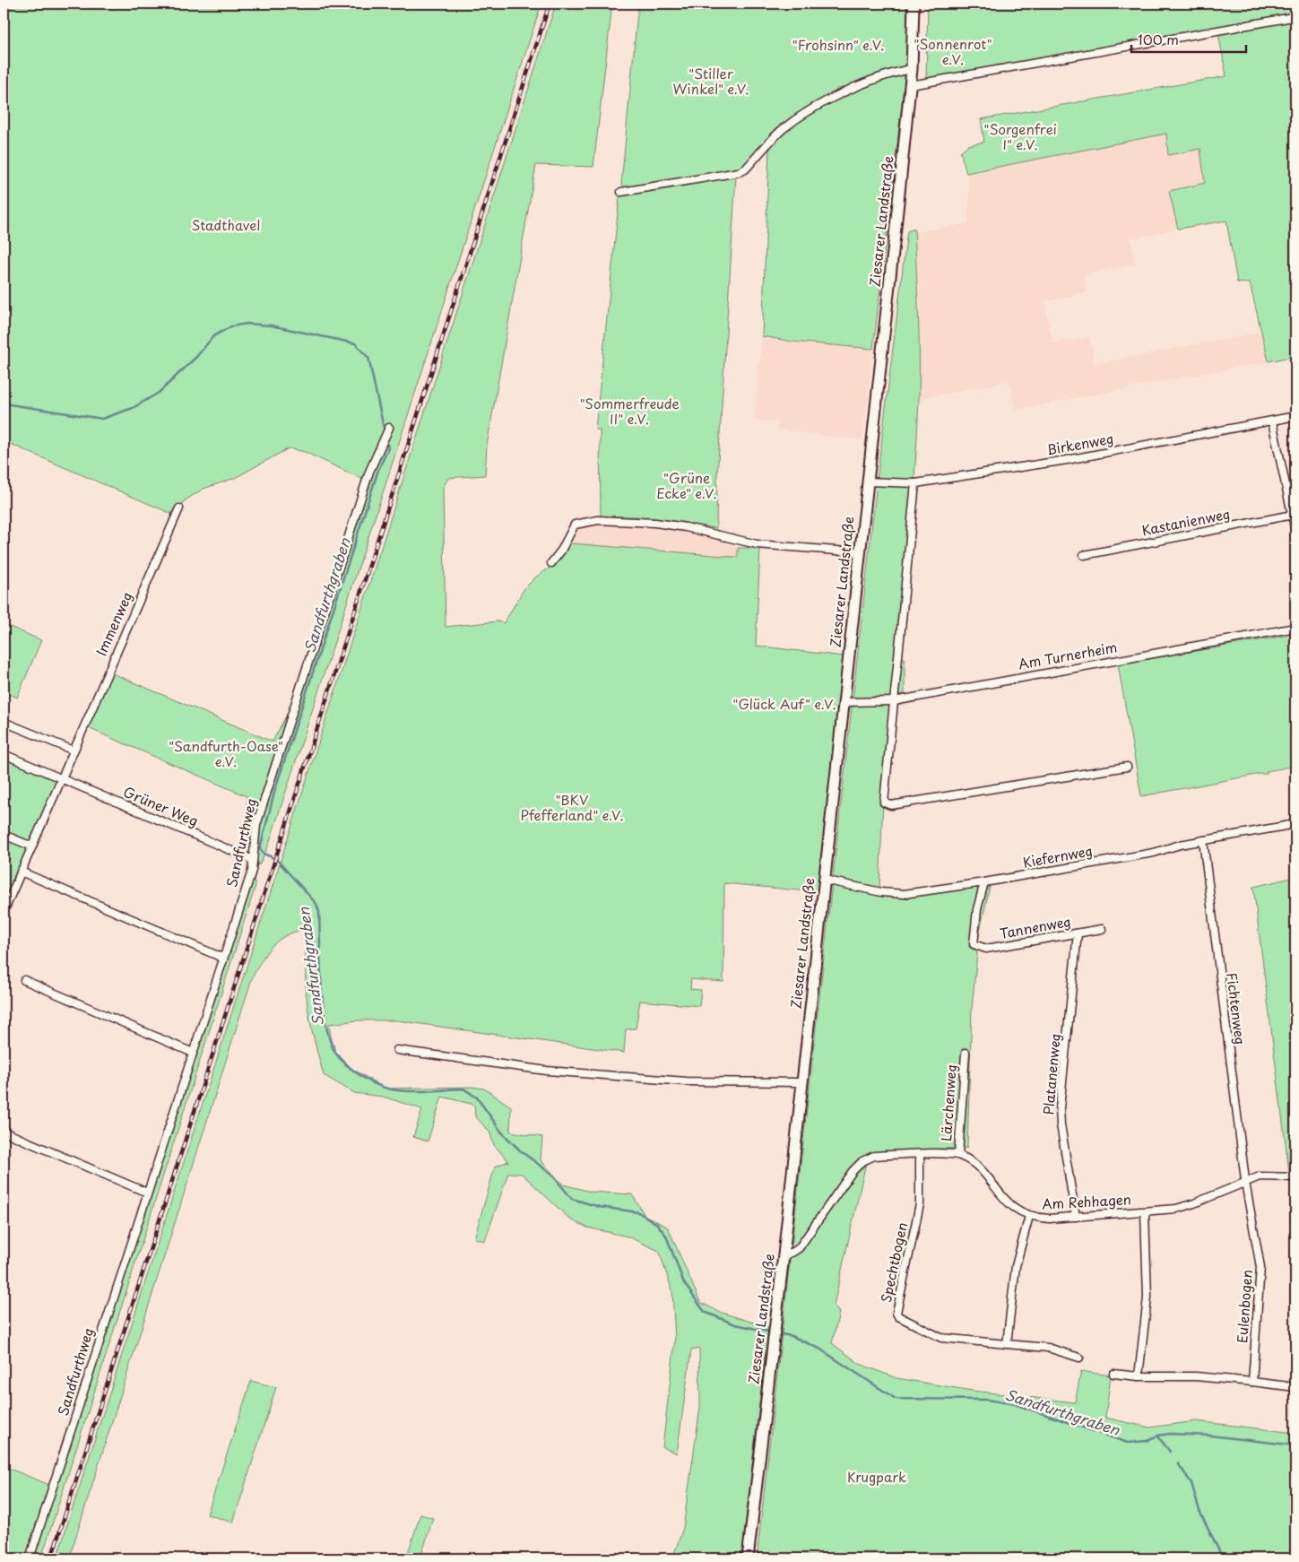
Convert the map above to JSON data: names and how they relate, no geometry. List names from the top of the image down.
{
  "streets": {
    "main road": ["Ziesarer Landstraße"],
    "street": [
      "Birkenweg",
      "Kastanienweg",
      "Immenweg",
      "Am Turnerheim",
      "Grüner Weg",
      "Sandfurthweg",
      "Kiefernweg",
      "Tannenweg",
      "Fichtenweg",
      "Platanenweg",
      "Lärchenweg",
      "Am Rehhagen",
      "Spechtbogen",
      "Eulenbogen"
    ]
  },
  "crossings": [
    ["Ziesarer Landstraße", "Birkenweg"],
    ["Ziesarer Landstraße", "Am Turnerheim"],
    ["Ziesarer Landstraße", "Kiefernweg"],
    ["Ziesarer Landstraße", "Am Rehhagen"],
    ["Immenweg", "Grüner Weg"],
    ["Grüner Weg", "Sandfurthweg"],
    ["Kiefernweg", "Tannenweg"],
    ["Kiefernweg", "Fichtenweg"],
    ["Tannenweg", "Platanenweg"],
    ["Fichtenweg", "Am Rehhagen"],
    ["Fichtenweg", "Eulenbogen"],
    ["Platanenweg", "Am Rehhagen"],
    ["Lärchenweg", "Am Rehhagen"],
    ["Am Rehhagen", "Spechtbogen"],
    ["Am Rehhagen", "Eulenbogen"]
  ],
  "water": ["Sandfurthgraben"],
  "parks": [
    "\"Sonnenrot\" e.V.",
    "\"Frohsinn\" e.V.",
    "\"Stiller Winkel\" e.V.",
    "\"Sorgenfrei I\" e.V.",
    "Stadthavel",
    "\"Sommerfreude II\" e.V.",
    "\"Grüne Ecke\" e.V.",
    "\"Glück Auf\" e.V.",
    "\"Sandfurth-Oase\" e.V.",
    "\"BKV Pfefferland\" e.V.",
    "Krugpark"
  ],
  "scale_bar": "100 m"
}
